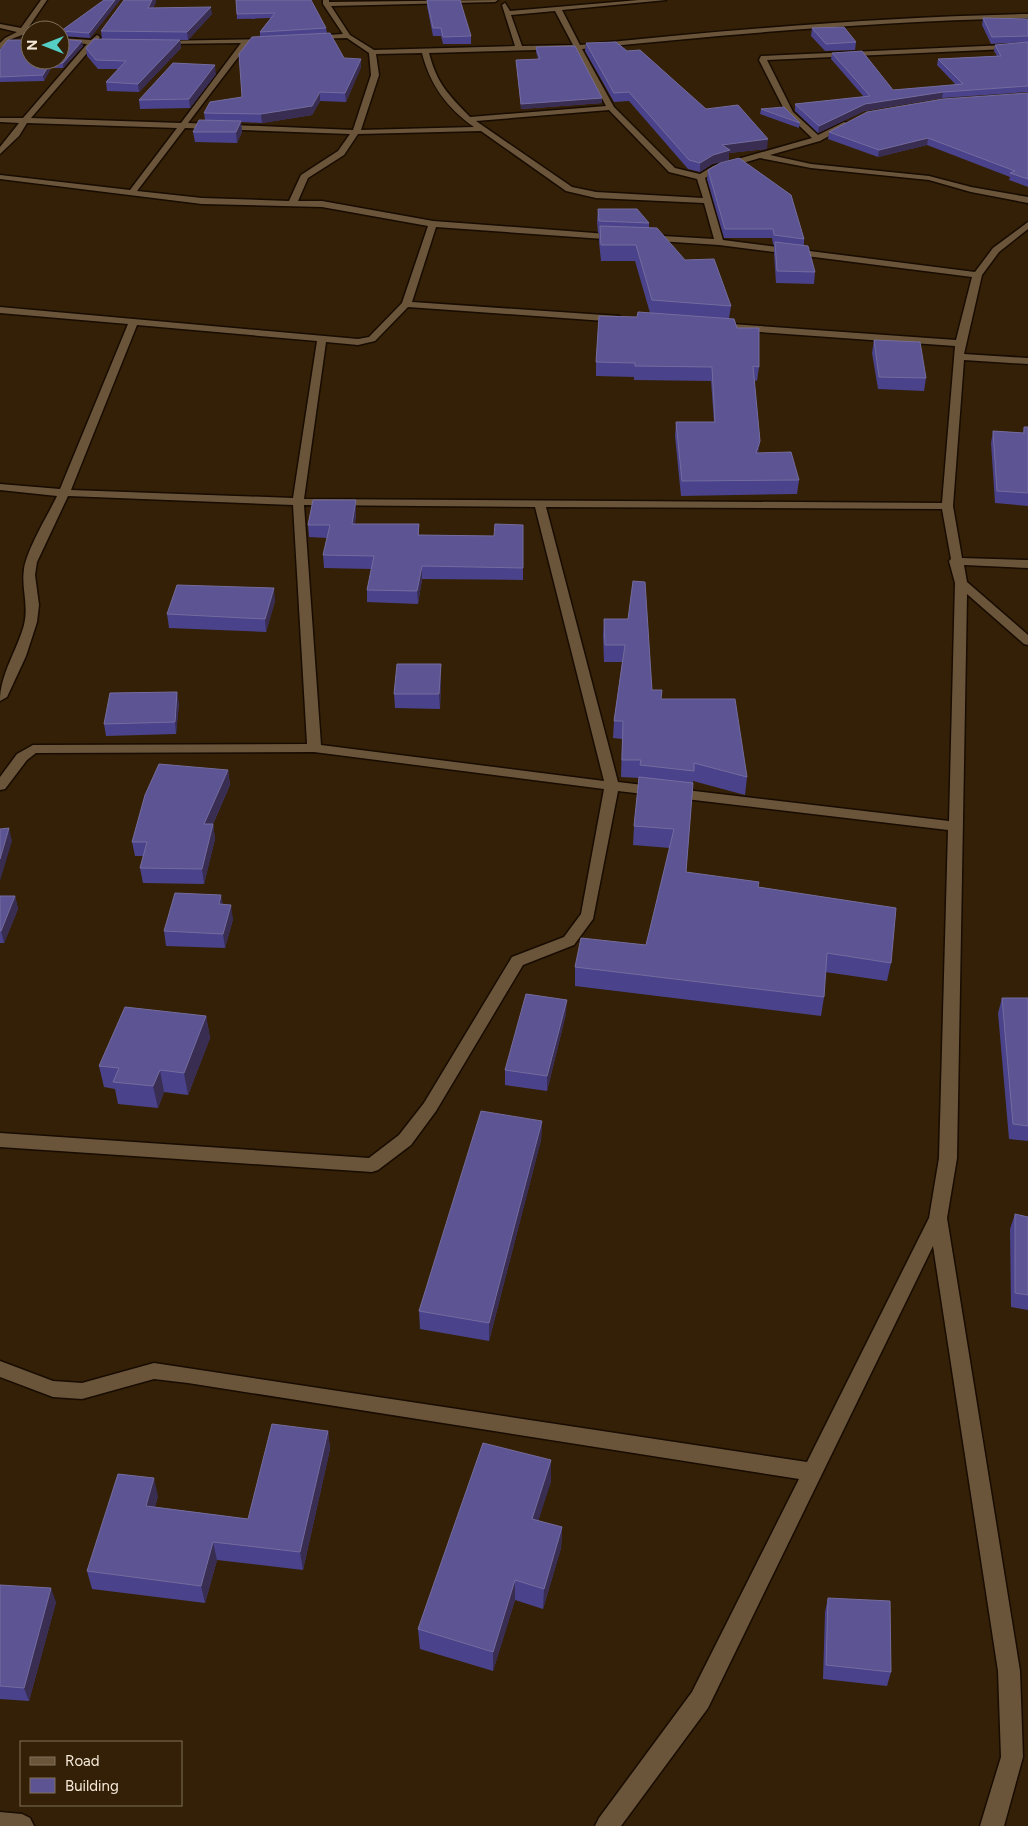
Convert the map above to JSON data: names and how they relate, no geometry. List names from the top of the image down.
{
  "legend": ["Road", "Building"],
  "north": "left"
}
